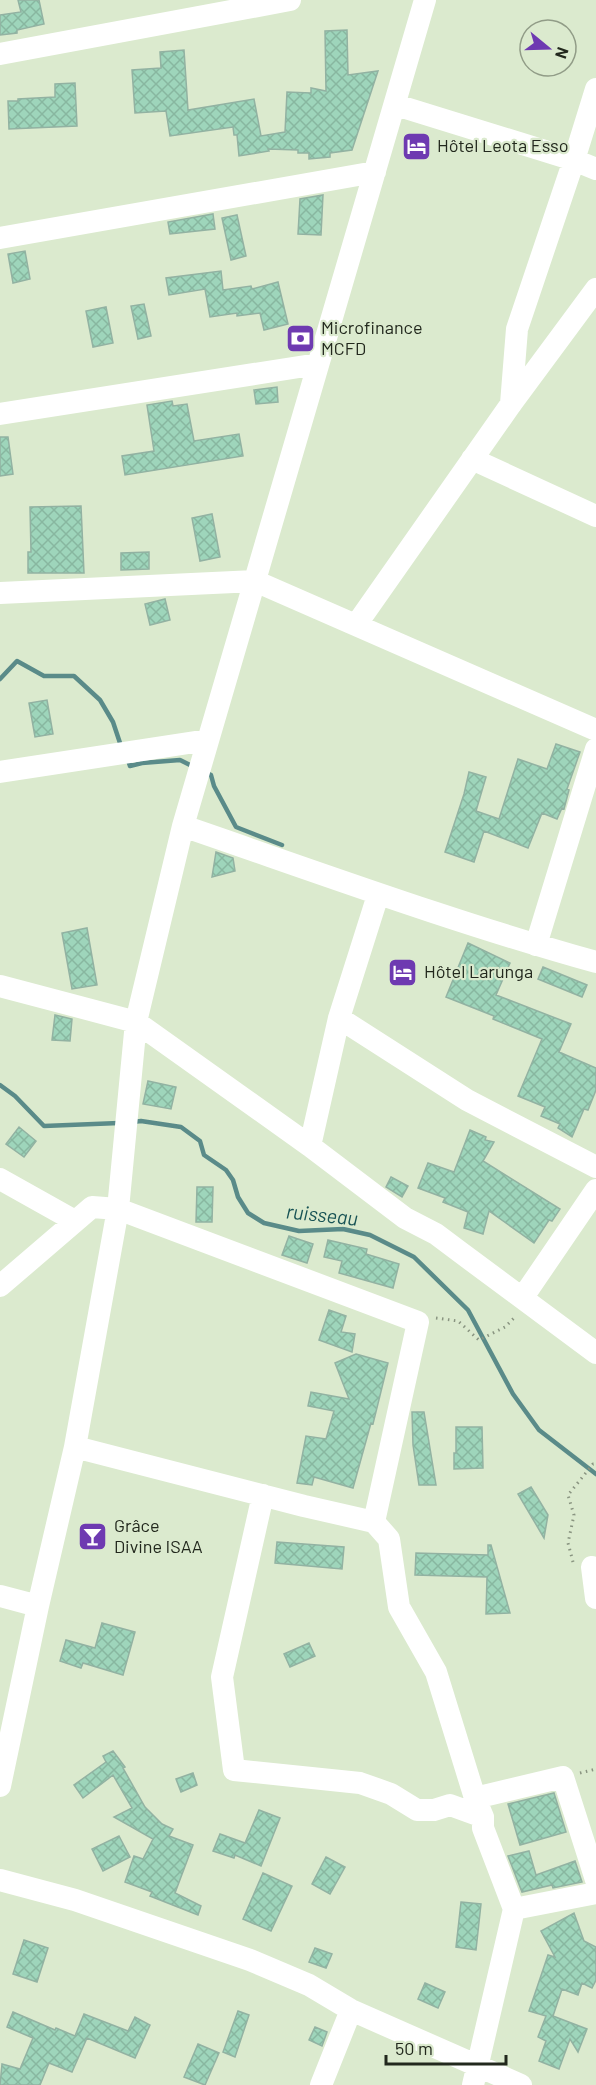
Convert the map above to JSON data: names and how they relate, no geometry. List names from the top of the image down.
{
  "water": ["ruisseau"],
  "places": {
    "hotel": ["Hôtel Leota Esso", "Hôtel Larunga"],
    "bank": ["Microfinance MCFD"],
    "bar": ["Grâce Divine ISAA"]
  },
  "scale_bar": "50 m",
  "north": "right"
}
